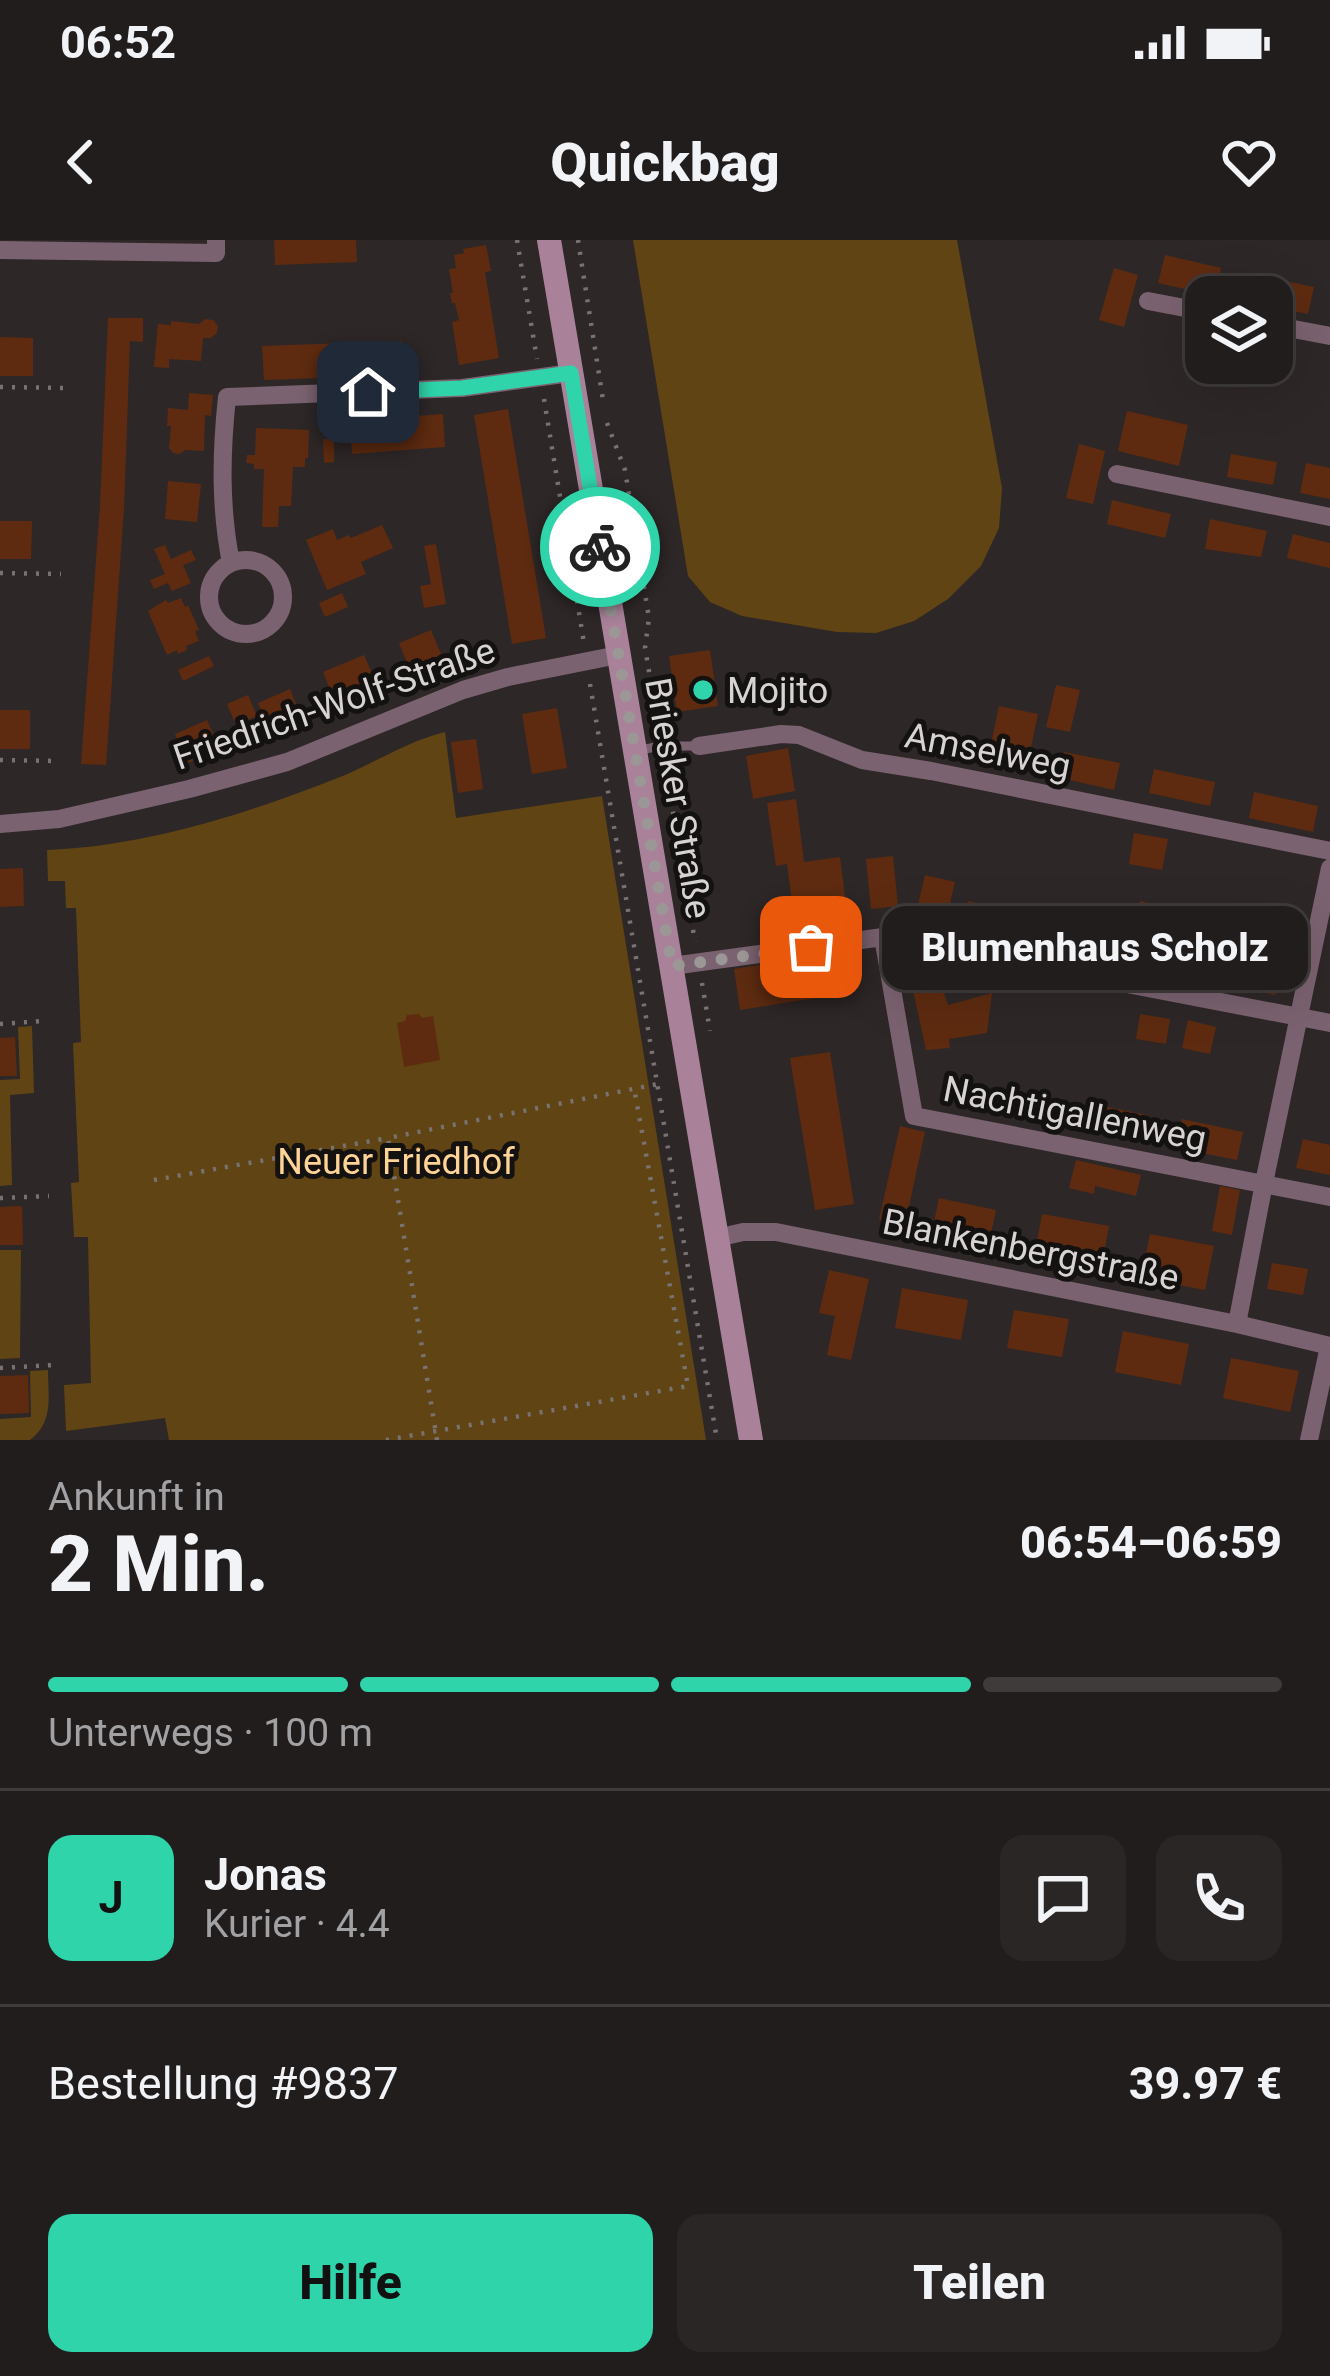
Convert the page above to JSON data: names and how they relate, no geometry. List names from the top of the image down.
{
  "streets": {
    "main road": ["Briesker Straße"],
    "street": [
      "Friedrich-Wolf-Straße",
      "Amselweg",
      "Nachtigallenweg",
      "Blankenbergstraße"
    ]
  },
  "crossings": [
    ["Friedrich-Wolf-Straße", "Briesker Straße"],
    ["Amselweg", "Briesker Straße"],
    ["Briesker Straße", "Blankenbergstraße"]
  ],
  "parks": ["Neuer Friedhof"],
  "places": ["Mojito", "Blumenhaus Scholz"],
  "page": {
    "status": "06:52",
    "header": "Quickbag",
    "bubble": "Blumenhaus Scholz",
    "heading": ["2 Min.", "Ankunft in", "06:54–06:59"],
    "panel": [
      "Jonas",
      "Kurier · 4.4",
      "Bestellung #9837",
      "39.97 €"
    ],
    "bar": "Unterwegs · 100 m",
    "round": "J",
    "buttons": ["Hilfe", "Teilen"]
  }
}
